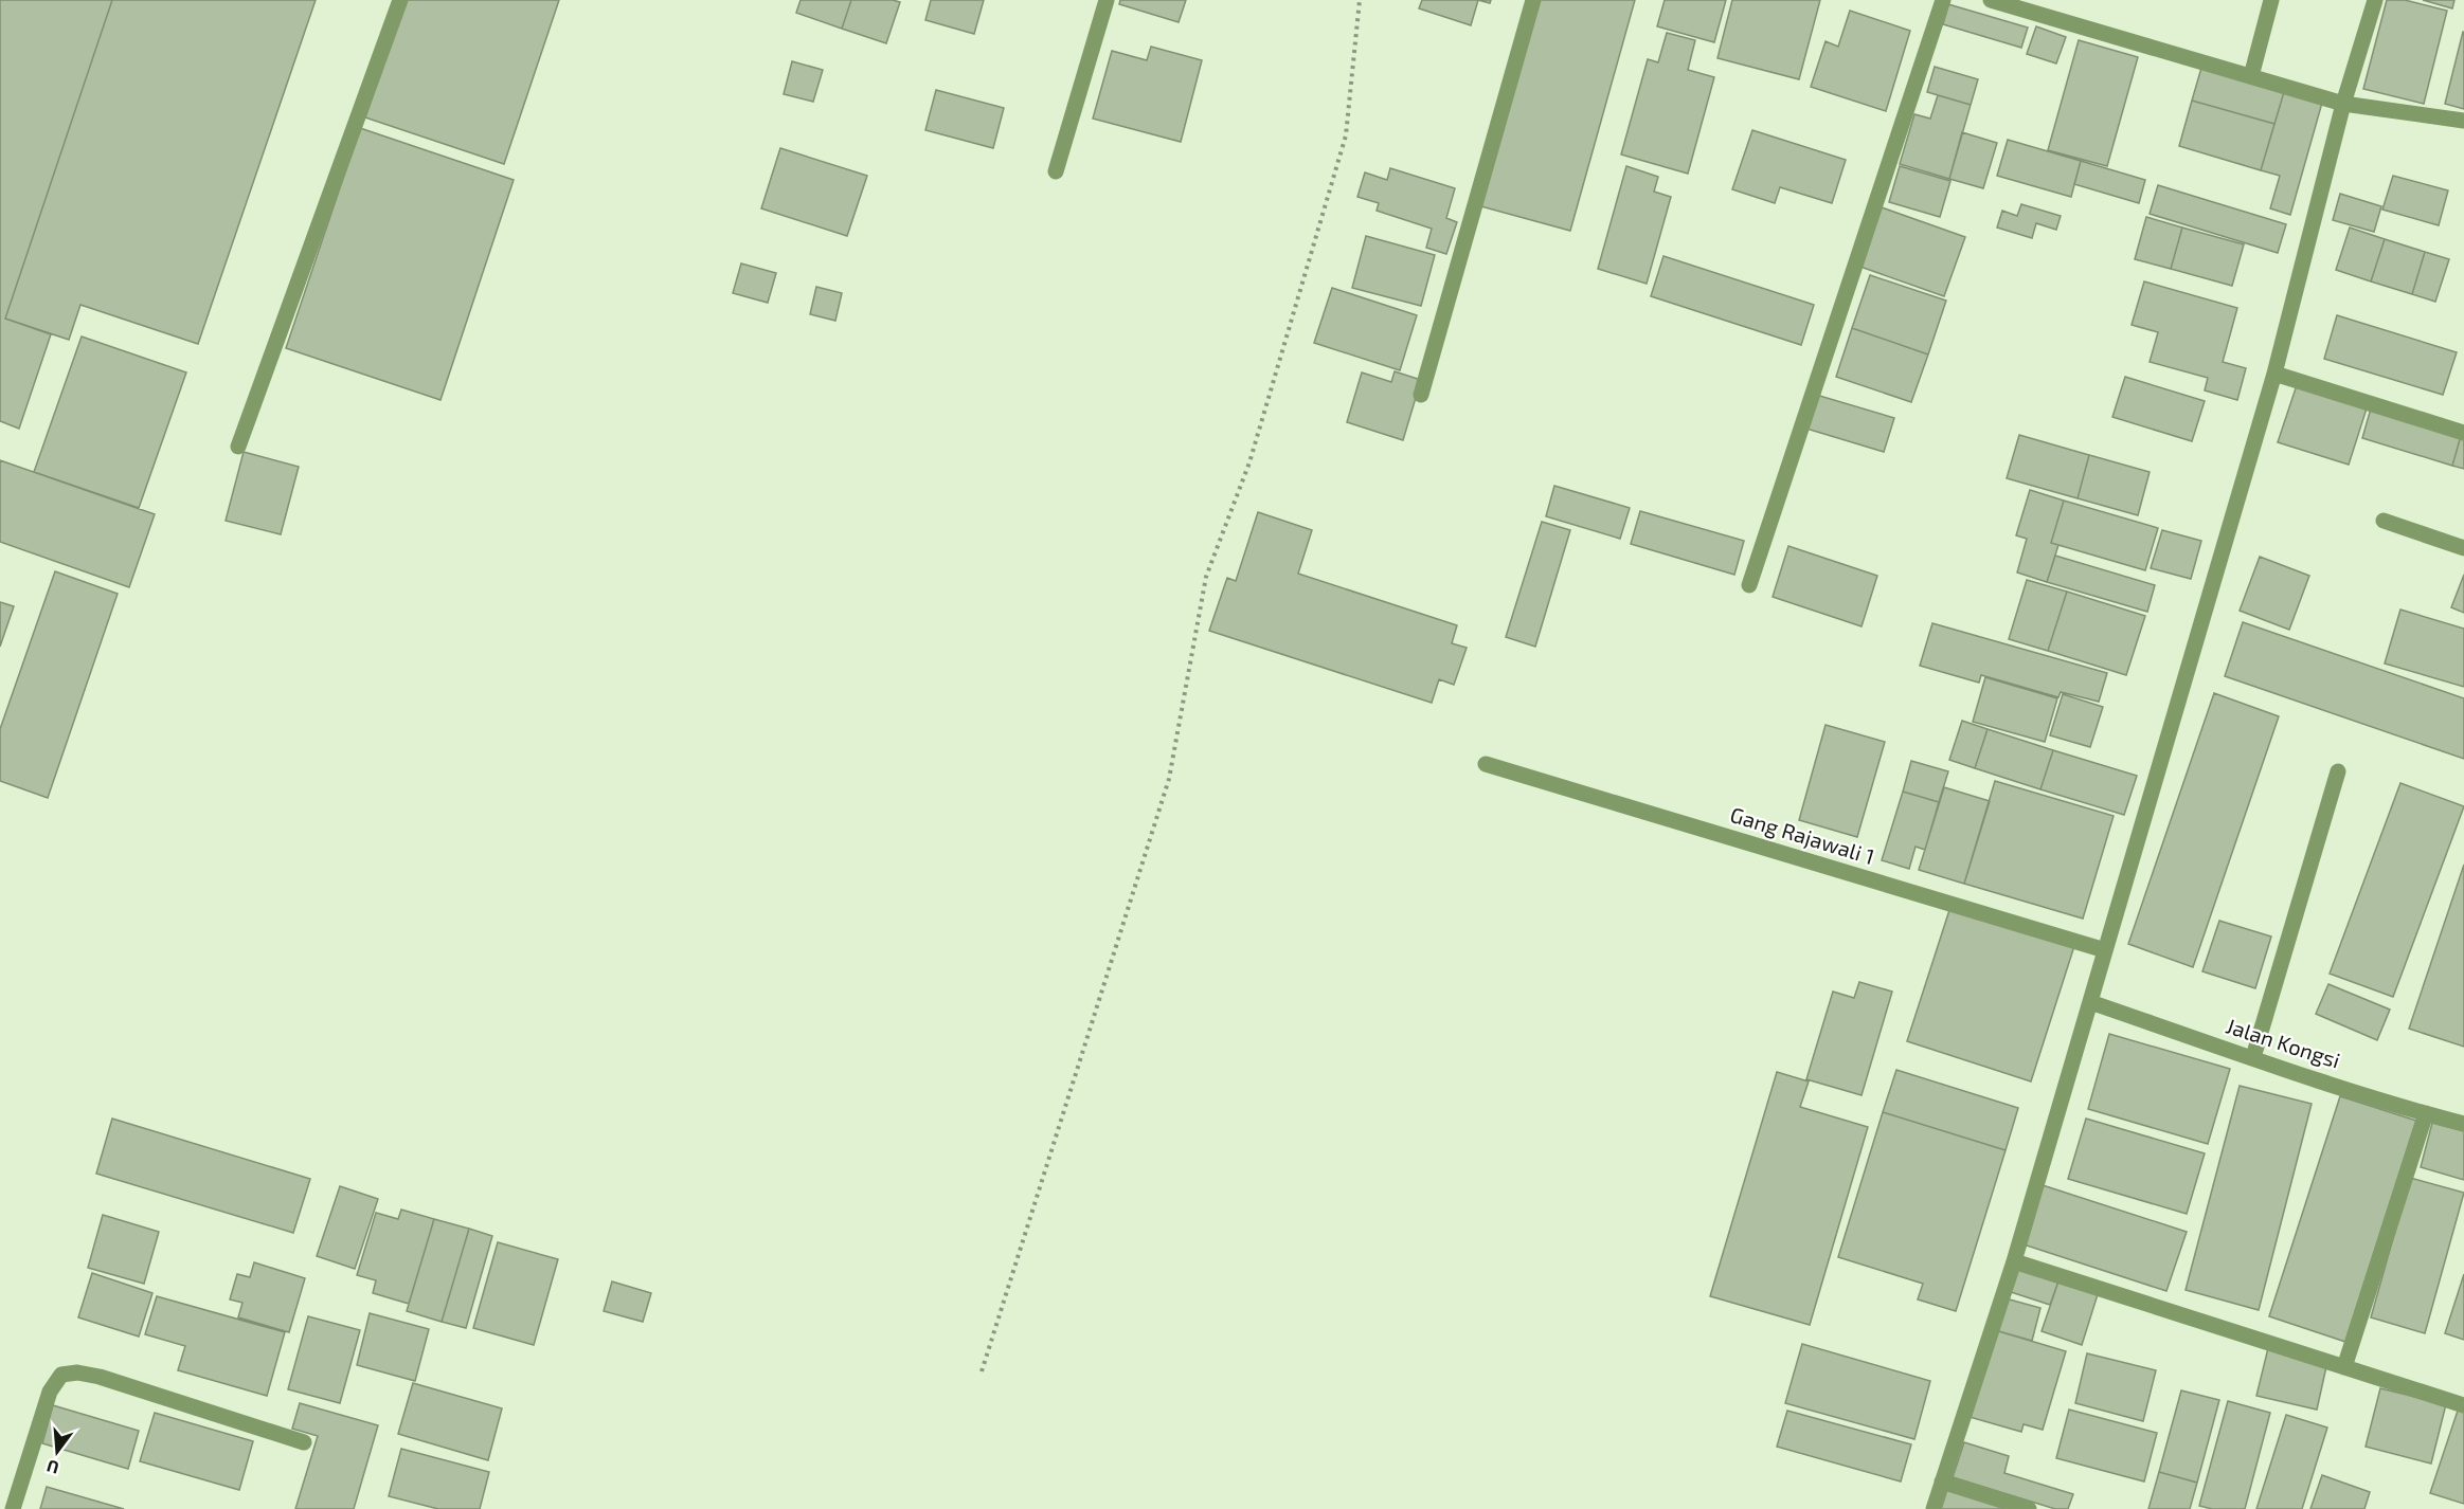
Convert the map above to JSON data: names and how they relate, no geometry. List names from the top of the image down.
{
  "streets": {
    "street": ["Gang Rajawali 1", "Jalan Kongsi"]
  },
  "north": "bottom"
}
